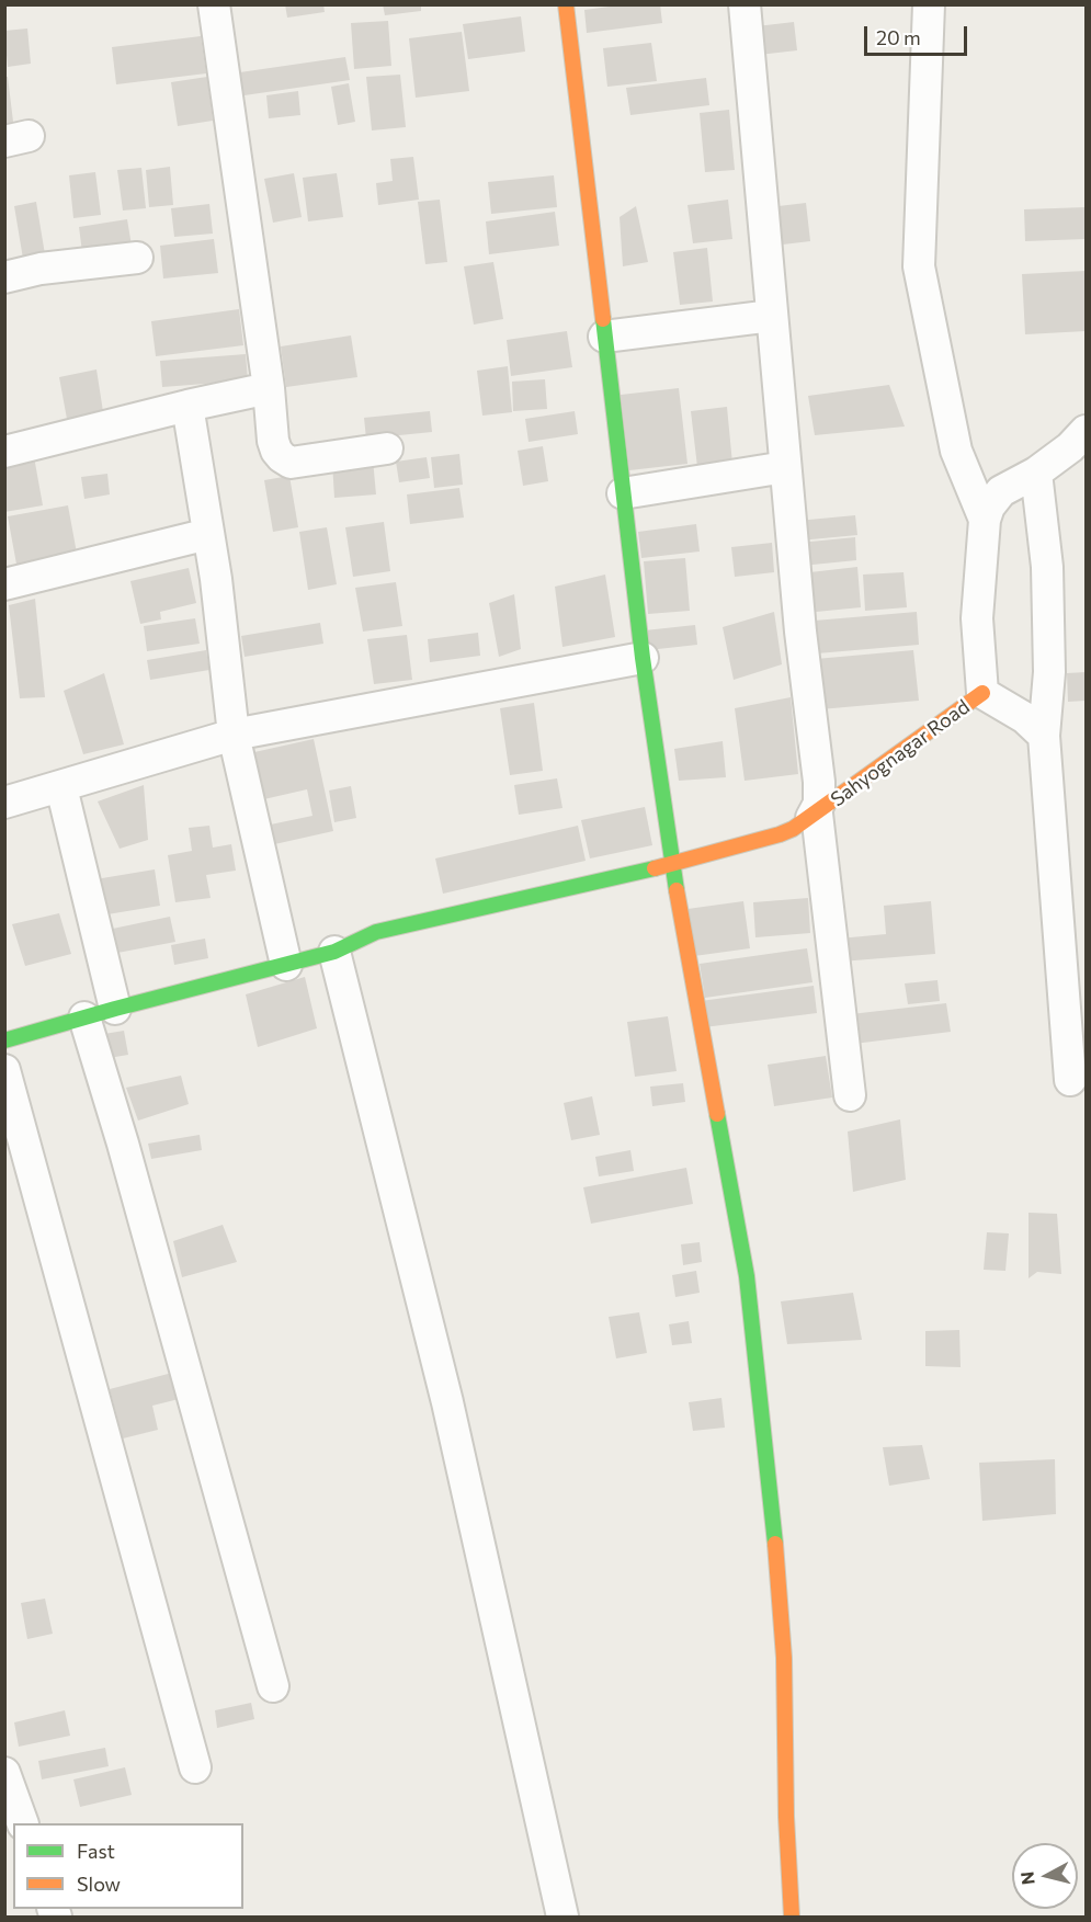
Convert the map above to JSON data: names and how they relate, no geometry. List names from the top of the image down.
{
  "streets": {
    "street": ["Sahyognagar Road"]
  },
  "legend": ["Fast", "Slow"],
  "scale_bar": "20 m",
  "north": "left"
}
